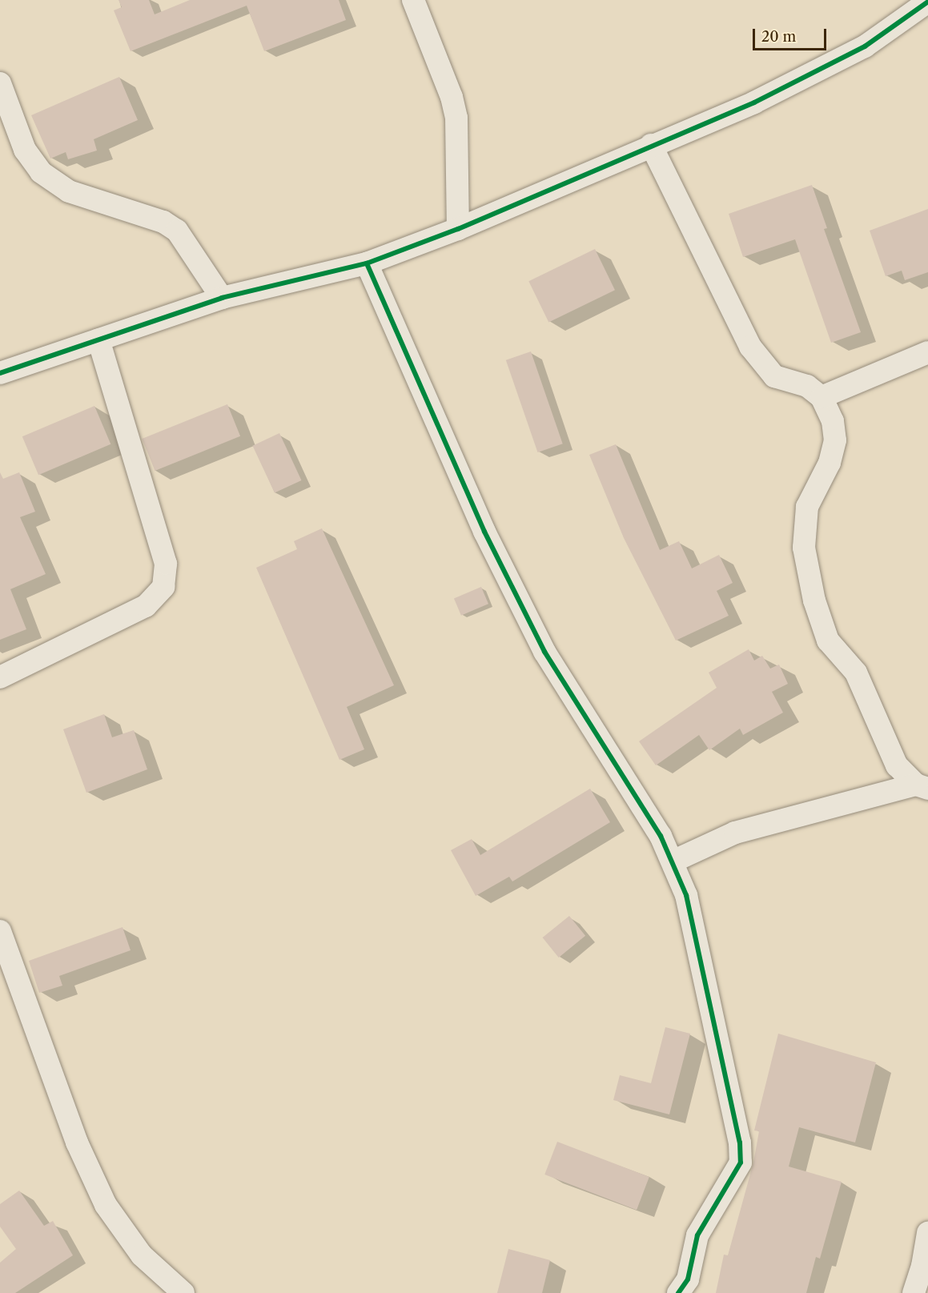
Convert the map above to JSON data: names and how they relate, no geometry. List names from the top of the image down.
{
  "scale_bar": "20 m"
}
